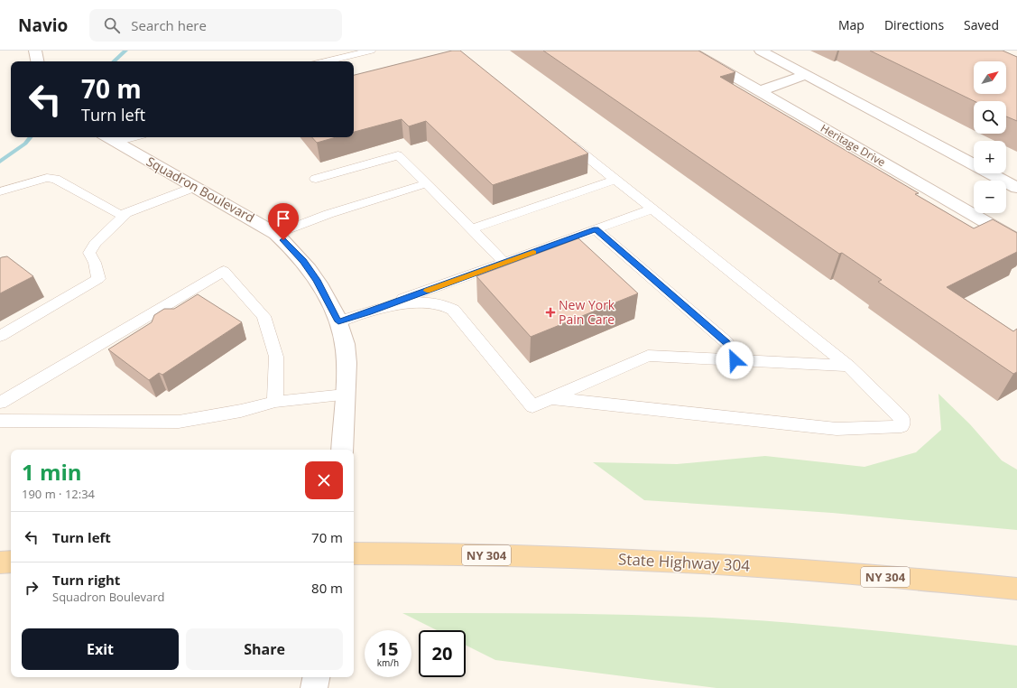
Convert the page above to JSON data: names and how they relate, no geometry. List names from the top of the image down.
{
  "streets": {
    "main road": ["NY 304", "State Highway 304"],
    "street": ["Heritage Drive", "Squadron Boulevard"]
  },
  "places": {
    "health": ["New York Pain Care"]
  },
  "north": "top right",
  "page": {
    "header": "Navio",
    "search": "Search here",
    "nav": ["Map", "Directions", "Saved"],
    "map_buttons": ["+", "−"],
    "turn": ["70 m", "Turn left"],
    "heading": ["1 min", "190 m · 12:34"],
    "list": [
      {
        "name": "Turn left",
        "value": "70 m"
      },
      {
        "name": "Turn right",
        "note": "Squadron Boulevard",
        "value": "80 m"
      }
    ],
    "buttons": ["Exit", "Share"],
    "speed": "15 km/h",
    "limit": "20"
  }
}
